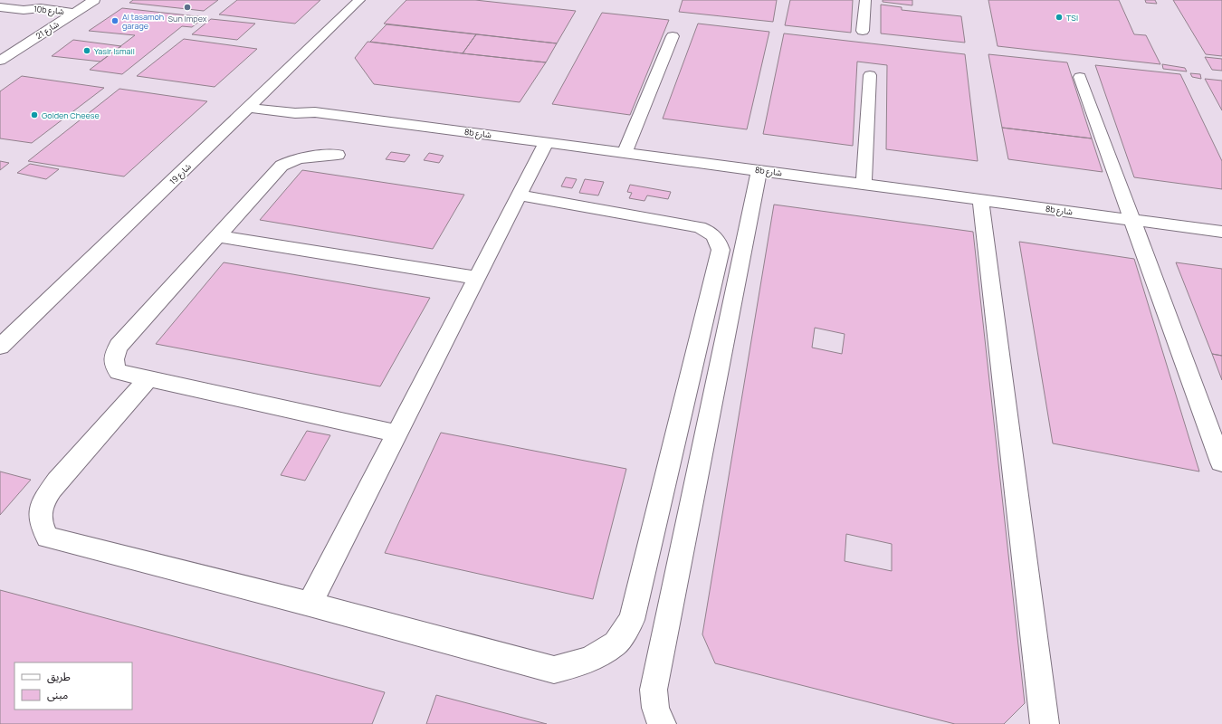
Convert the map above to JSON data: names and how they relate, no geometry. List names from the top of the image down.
{
  "streets": {
    "street": [
      "10b شارع",
      "شارع 21",
      "8b شارع",
      "شارع 19"
    ]
  },
  "crossings": [
    ["10b شارع", "شارع 21"],
    ["8b شارع", "شارع 19"]
  ],
  "places": [
    "Sun Impex",
    "TSI",
    "Al tasamoh garage",
    "Yasir Ismail",
    "Golden Cheese"
  ],
  "legend": ["طريق", "مبنى"]
}
